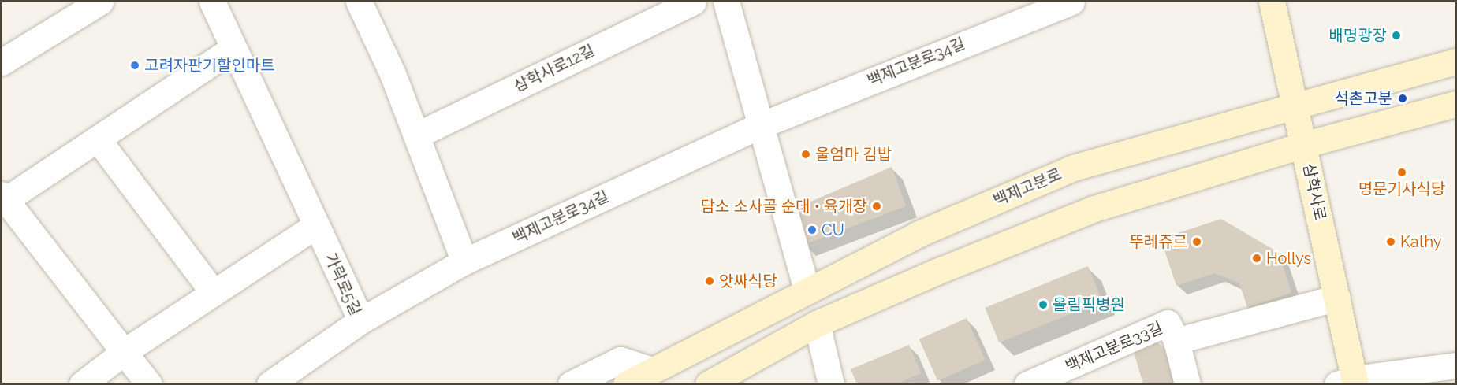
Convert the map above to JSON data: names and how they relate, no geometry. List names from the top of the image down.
{
  "streets": {
    "main road": ["백제고분로", "삼학사로"],
    "street": [
      "백제고분로34길",
      "삼학사로12길",
      "가락로5길",
      "백제고분로33길"
    ]
  },
  "crossings": [
    ["백제고분로34길", "가락로5길"],
    ["백제고분로", "삼학사로"]
  ],
  "places": [
    "배명광장",
    "고려자판기할인마트",
    "석촌고분",
    "울엄마 김밥",
    "명문기사식당",
    "담소 소사골 순대 • 육개장",
    "CU",
    "뚜레쥬르",
    "Kathy",
    "Hollys",
    "앗싸식당",
    "올림픽병원"
  ]
}
